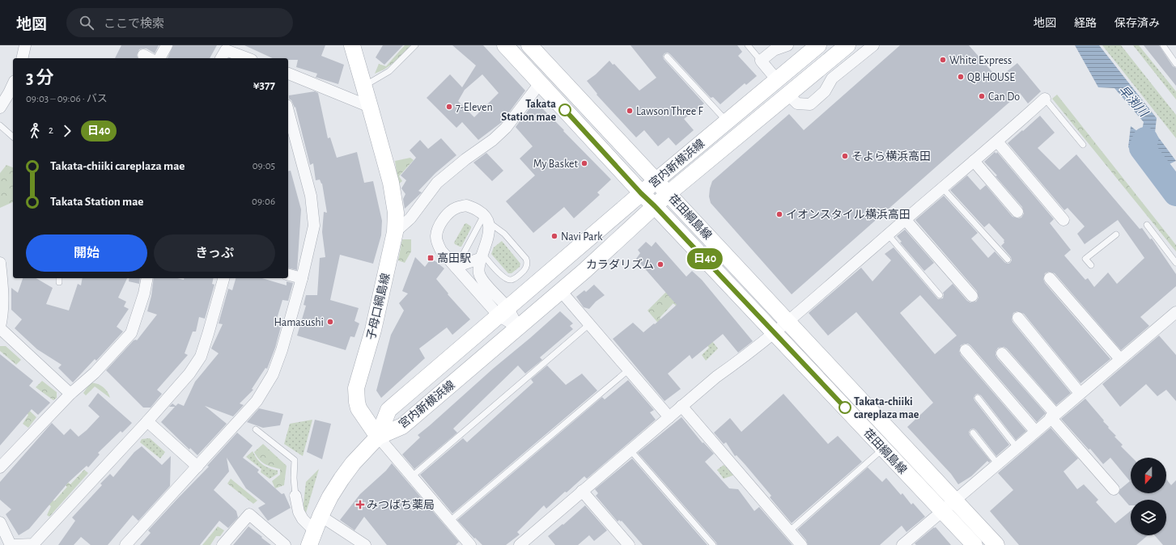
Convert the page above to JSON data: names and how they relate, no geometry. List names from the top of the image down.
{
  "streets": {
    "main road": ["宮内新横浜線", "荏田綱島線", "子母口綱島線"]
  },
  "crossings": [
    ["宮内新横浜線", "荏田綱島線"],
    ["宮内新横浜線", "子母口綱島線"]
  ],
  "water": ["早渕川"],
  "places": {
    "other": [
      "White Express",
      "QB HOUSE",
      "Can Do",
      "7-Eleven",
      "Takata Station mae",
      "Lawson Three F",
      "そよら横浜高田",
      "My Basket",
      "イオンスタイル横浜高田",
      "Navi Park",
      "カラダリズム",
      "Hamasushi",
      "Takata-chiiki careplaza mae"
    ],
    "transit": ["高田駅"],
    "health": ["みつばち薬局"]
  },
  "lines": ["bus line 日40"],
  "north": "bottom",
  "page": {
    "header": "地図",
    "search": "ここで検索",
    "nav": ["地図", "経路", "保存済み"],
    "on_map": "日40",
    "heading": ["3 分", "09:03 – 09:06 · バス", "¥377"],
    "legs": ["2", "日40"],
    "list": [
      {
        "name": "Takata-chiiki careplaza mae",
        "value": "09:05"
      },
      {
        "name": "Takata Station mae",
        "value": "09:06"
      }
    ],
    "buttons": ["開始", "きっぷ"]
  }
}
